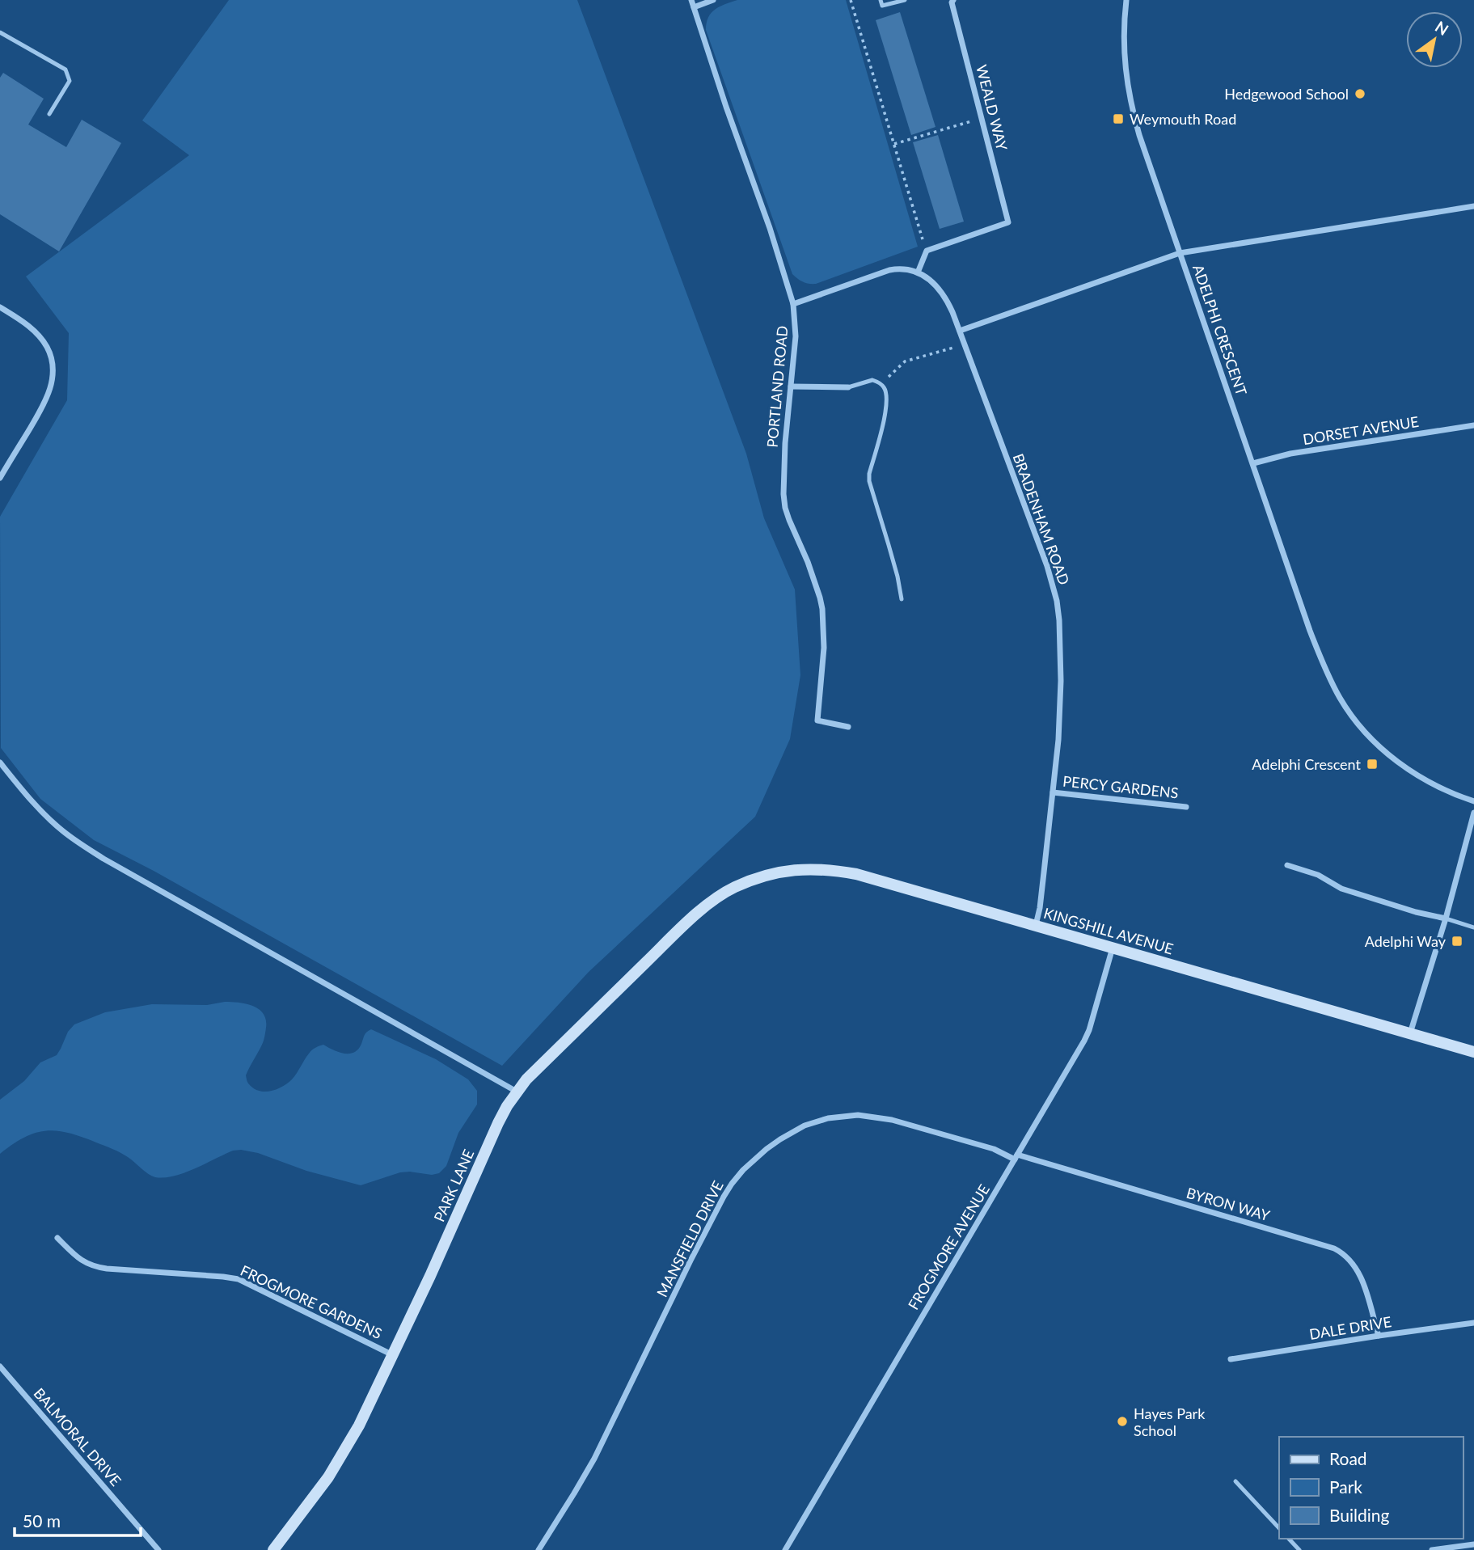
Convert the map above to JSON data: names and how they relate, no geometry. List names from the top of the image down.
{
  "streets": {
    "street": [
      "WEALD WAY",
      "ADELPHI CRESCENT",
      "PORTLAND ROAD",
      "DORSET AVENUE",
      "BRADENHAM ROAD",
      "PERCY GARDENS",
      "KINGSHILL AVENUE",
      "PARK LANE",
      "BYRON WAY",
      "MANSFIELD DRIVE",
      "FROGMORE AVENUE",
      "FROGMORE GARDENS",
      "DALE DRIVE",
      "BALMORAL DRIVE"
    ]
  },
  "crossings": [
    ["ADELPHI CRESCENT", "DORSET AVENUE"],
    ["BRADENHAM ROAD", "PERCY GARDENS"],
    ["BRADENHAM ROAD", "KINGSHILL AVENUE"],
    ["KINGSHILL AVENUE", "PARK LANE"],
    ["KINGSHILL AVENUE", "FROGMORE AVENUE"],
    ["PARK LANE", "FROGMORE GARDENS"],
    ["BYRON WAY", "MANSFIELD DRIVE"],
    ["BYRON WAY", "FROGMORE AVENUE"],
    ["BYRON WAY", "DALE DRIVE"],
    ["MANSFIELD DRIVE", "FROGMORE AVENUE"]
  ],
  "places": {
    "other": ["Hedgewood School", "Hayes Park School"],
    "transit": ["Weymouth Road", "Adelphi Crescent", "Adelphi Way"]
  },
  "legend": ["Road", "Park", "Building"],
  "scale_bar": "50 m",
  "north": "top right"
}
